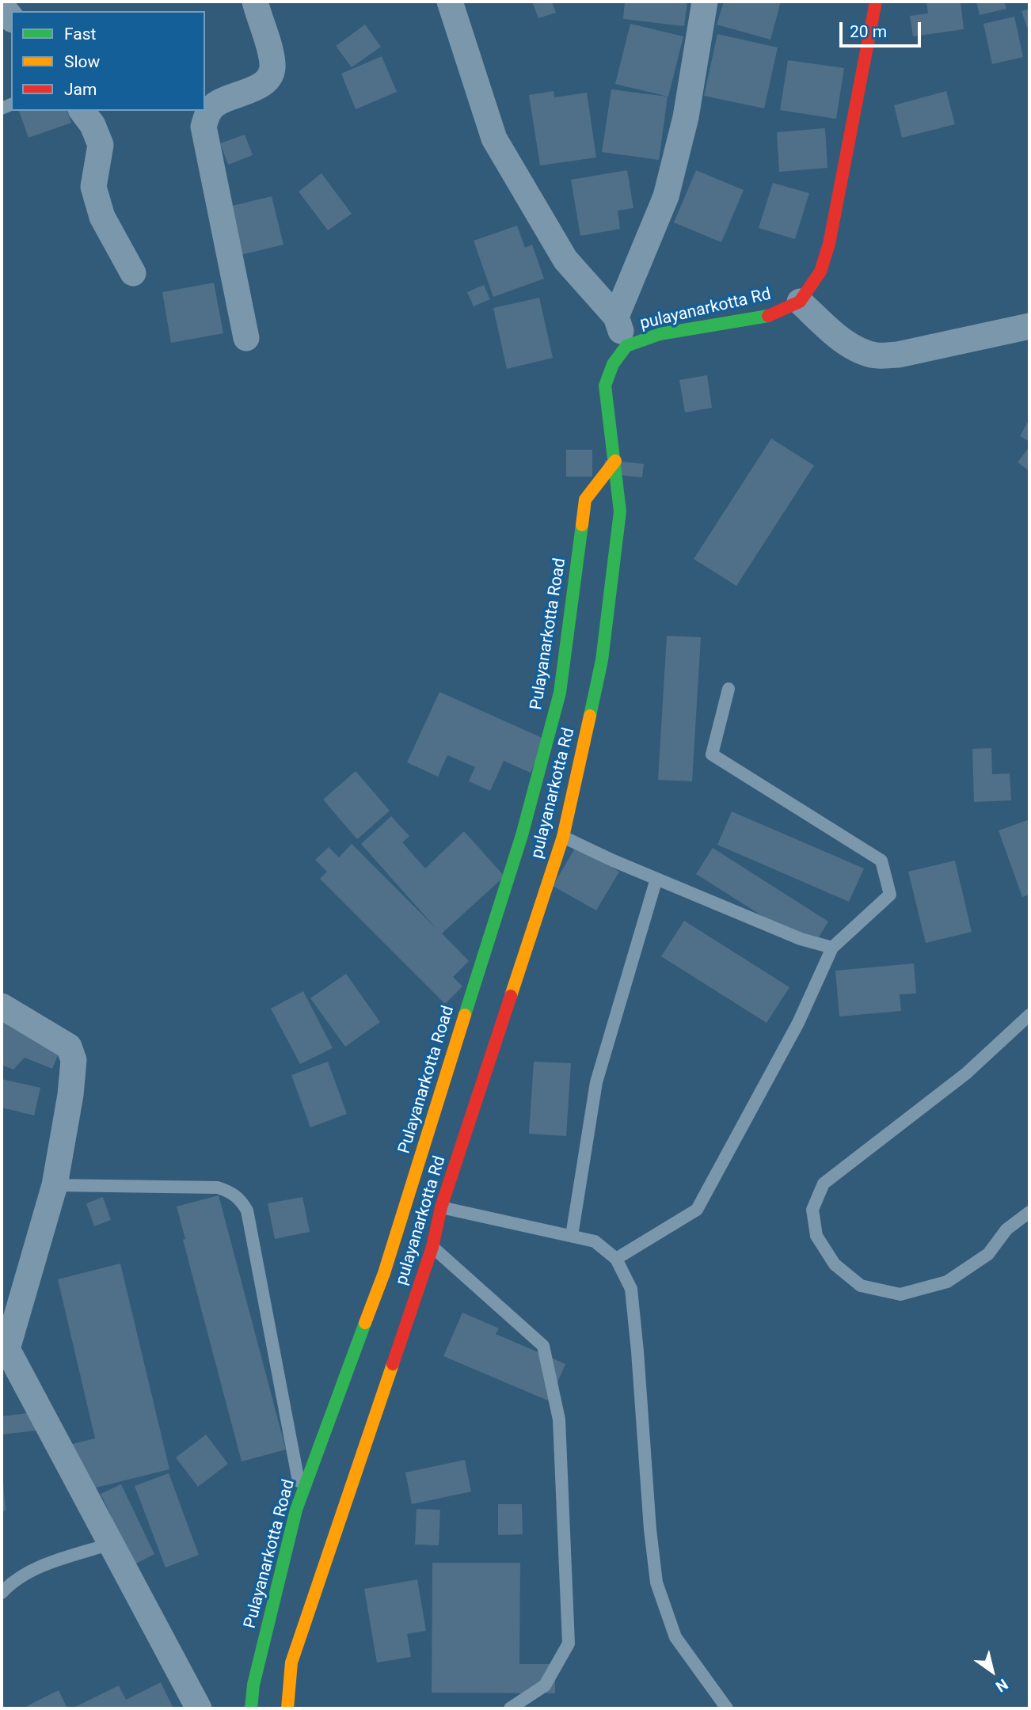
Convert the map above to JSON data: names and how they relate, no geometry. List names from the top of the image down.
{
  "streets": {
    "street": ["pulayanarkotta Rd", "Pulayanarkotta Road"]
  },
  "crossings": [
    ["pulayanarkotta Rd", "Pulayanarkotta Road"]
  ],
  "legend": ["Fast", "Slow", "Jam"],
  "scale_bar": "20 m",
  "north": "bottom right"
}
